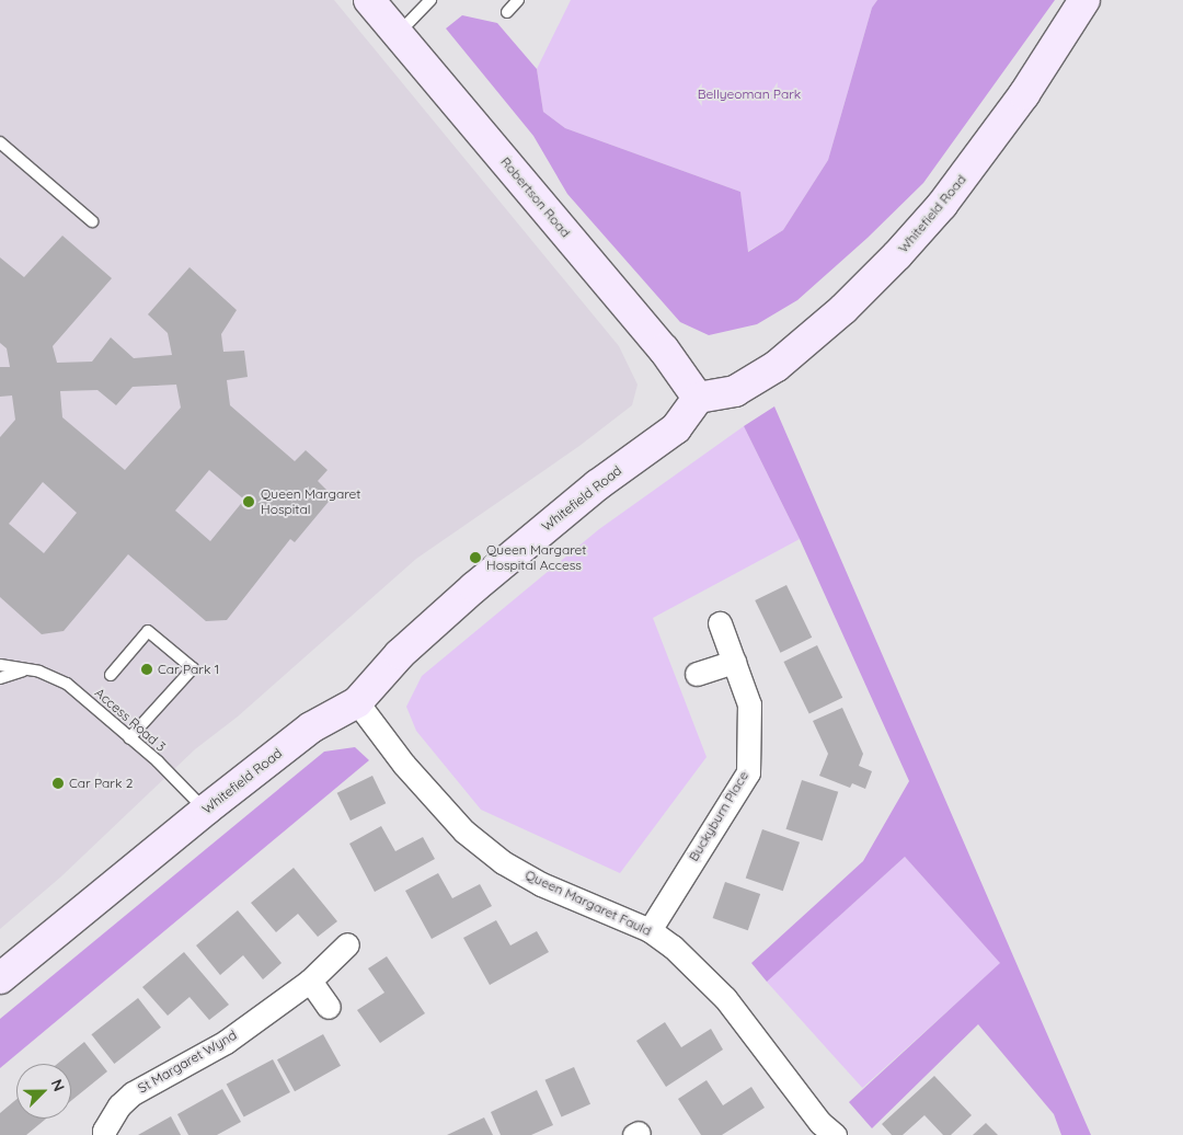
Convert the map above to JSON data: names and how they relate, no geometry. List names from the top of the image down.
{
  "streets": {
    "main road": ["Robertson Road", "Whitefield Road"],
    "street": ["Buckyburn Place", "Queen Margaret Fauld", "St Margaret Wynd"],
    "lane": ["Access Road 3"]
  },
  "crossings": [
    ["Robertson Road", "Whitefield Road"],
    ["Whitefield Road", "Access Road 3"],
    ["Whitefield Road", "Queen Margaret Fauld"],
    ["Buckyburn Place", "Queen Margaret Fauld"]
  ],
  "parks": ["Bellyeoman Park"],
  "places": [
    "Queen Margaret Hospital",
    "Queen Margaret Hospital Access",
    "Car Park 1",
    "Car Park 2"
  ],
  "north": "top right"
}
